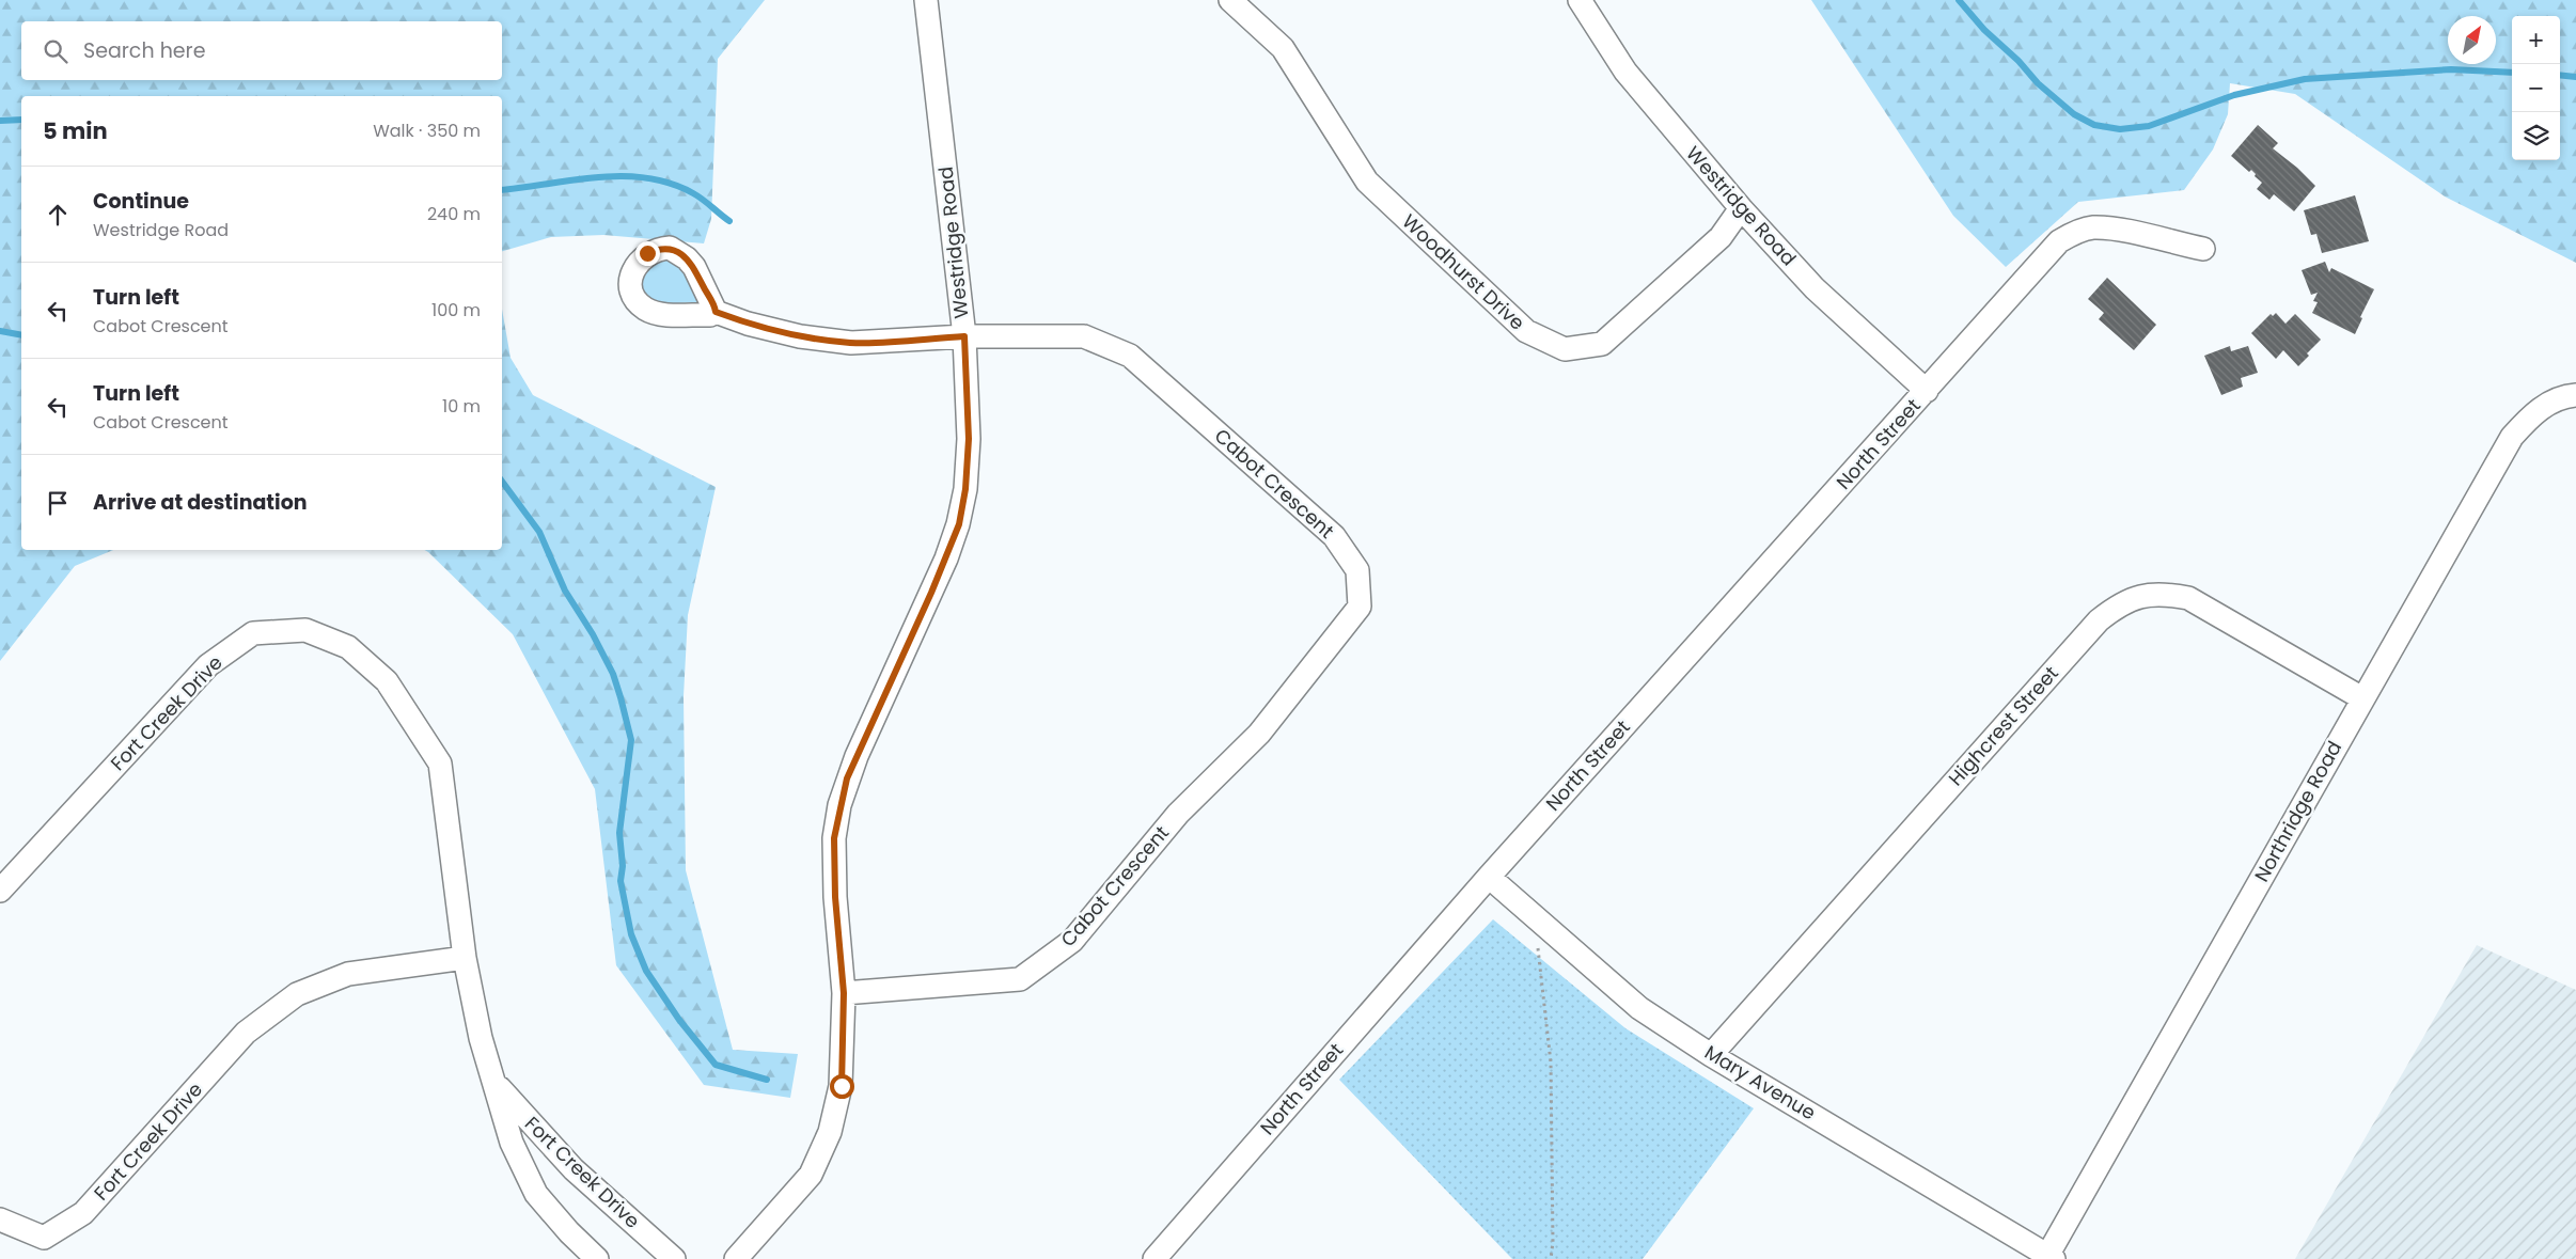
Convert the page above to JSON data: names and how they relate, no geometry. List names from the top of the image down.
{
  "streets": {
    "street": [
      "Westridge Road",
      "Woodhurst Drive",
      "North Street",
      "Cabot Crescent",
      "Fort Creek Drive",
      "Highcrest Street",
      "Northridge Road",
      "Mary Avenue"
    ]
  },
  "crossings": [
    ["Westridge Road", "Woodhurst Drive"],
    ["Westridge Road", "North Street"],
    ["Westridge Road", "Cabot Crescent"],
    ["North Street", "Mary Avenue"],
    ["Highcrest Street", "Northridge Road"],
    ["Highcrest Street", "Mary Avenue"],
    ["Northridge Road", "Mary Avenue"]
  ],
  "north": "top right",
  "page": {
    "map_buttons": ["+", "−"],
    "search": "Search here",
    "heading": ["5 min", "Walk · 350 m"],
    "list": [
      ["Continue", "Westridge Road", "240 m"],
      ["Turn left", "Cabot Crescent", "100 m"],
      ["Turn left", "Cabot Crescent", "10 m"],
      "Arrive at destination"
    ]
  }
}
